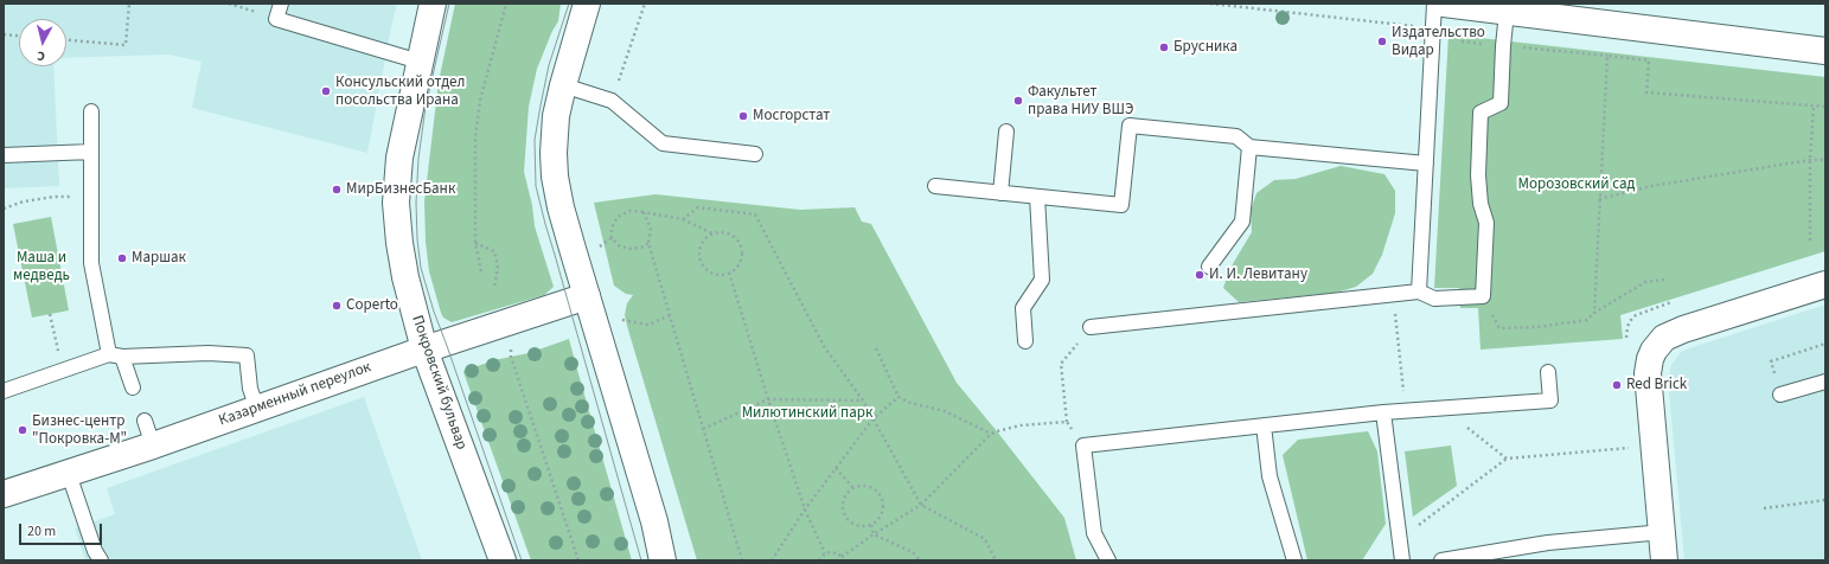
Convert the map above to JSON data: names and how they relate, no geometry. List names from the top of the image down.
{
  "streets": {
    "street": ["Покровский бульвар", "Казарменный переулок"]
  },
  "crossings": [
    ["Покровский бульвар", "Казарменный переулок"]
  ],
  "parks": ["Морозовский сад", "Маша и медведь", "Милютинский парк"],
  "places": [
    "Издательство Видар",
    "Брусника",
    "Консульский отдел посольства Ирана",
    "Факультет права НИУ ВШЭ",
    "Мосгорстат",
    "МирБизнесБанк",
    "Маршак",
    "И. И. Левитану",
    "Coperto",
    "Red Brick",
    "Бизнес-центр \"Покровка-М\""
  ],
  "scale_bar": "20 m",
  "north": "bottom"
}
